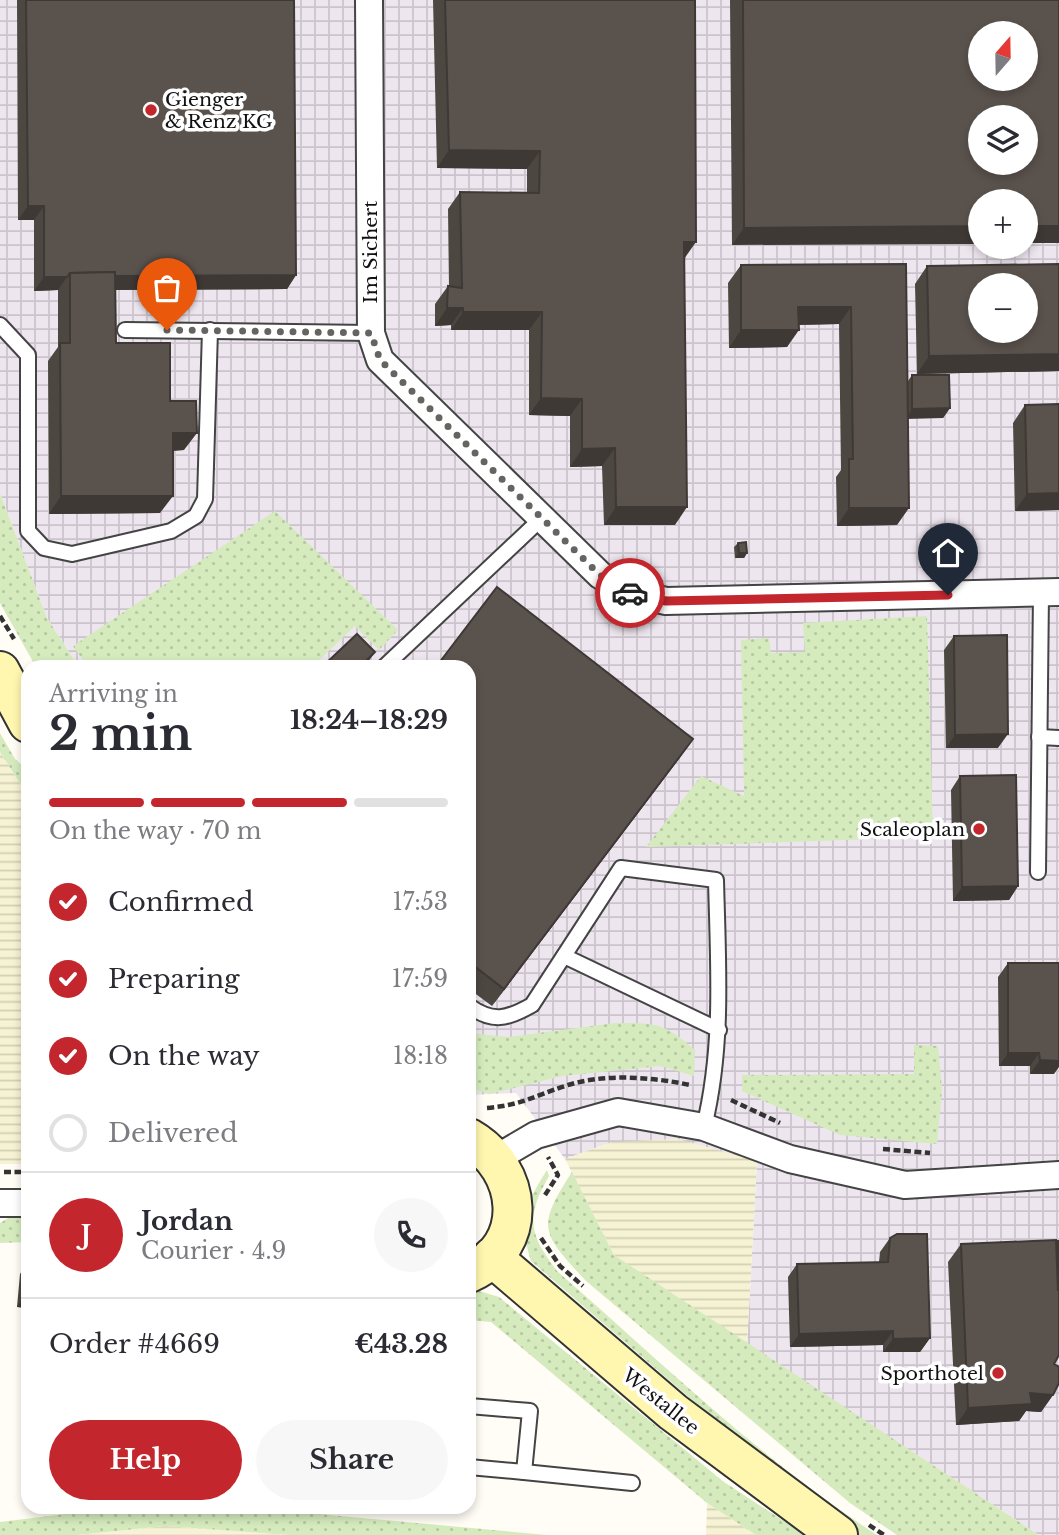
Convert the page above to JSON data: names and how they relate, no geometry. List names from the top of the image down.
{
  "streets": {
    "main road": ["Westallee"],
    "street": ["Im Sichert"]
  },
  "places": ["Gienger & Renz KG", "Scaleoplan", "Sporthotel"],
  "north": "top",
  "page": {
    "map_buttons": ["+", "−"],
    "heading": ["2 min", "Arriving in", "18:24–18:29"],
    "panel": [
      "Jordan",
      "Courier · 4.9",
      "Order #4669",
      "€43.28"
    ],
    "bar": "On the way · 70 m",
    "list": [
      ["Confirmed", "17:53"],
      ["Preparing", "17:59"],
      ["On the way", "18:18"],
      "Delivered"
    ],
    "round": "J",
    "buttons": ["Help", "Share"]
  }
}
